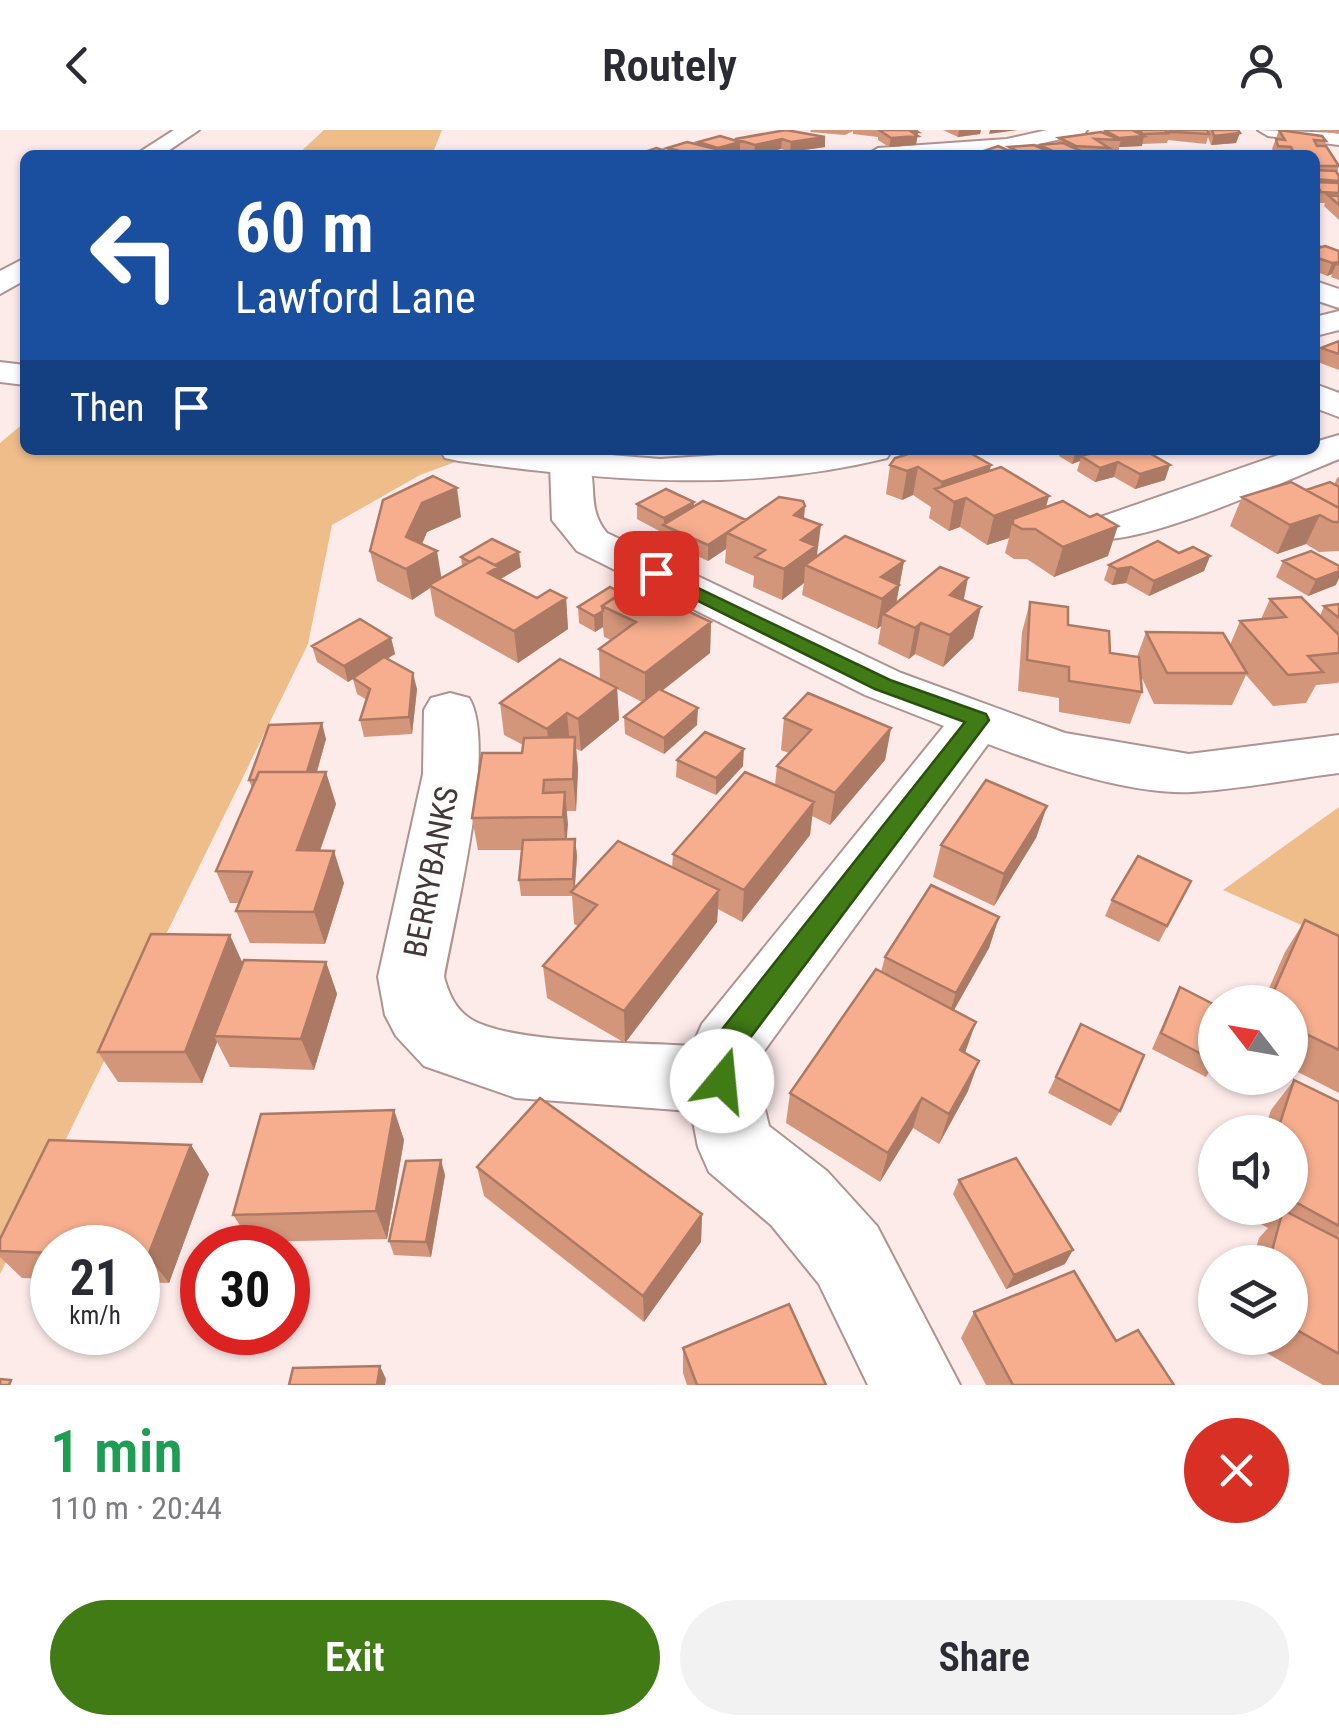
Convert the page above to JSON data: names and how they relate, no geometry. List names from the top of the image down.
{
  "streets": {
    "main road": ["BERRYBANKS"]
  },
  "north": "top left",
  "page": {
    "header": "Routely",
    "turn": ["60 m", "Lawford Lane"],
    "then": "Then",
    "speed": "21 km/h",
    "limit": "30",
    "heading": ["1 min", "110 m · 20:44"],
    "buttons": ["Exit", "Share"]
  }
}
